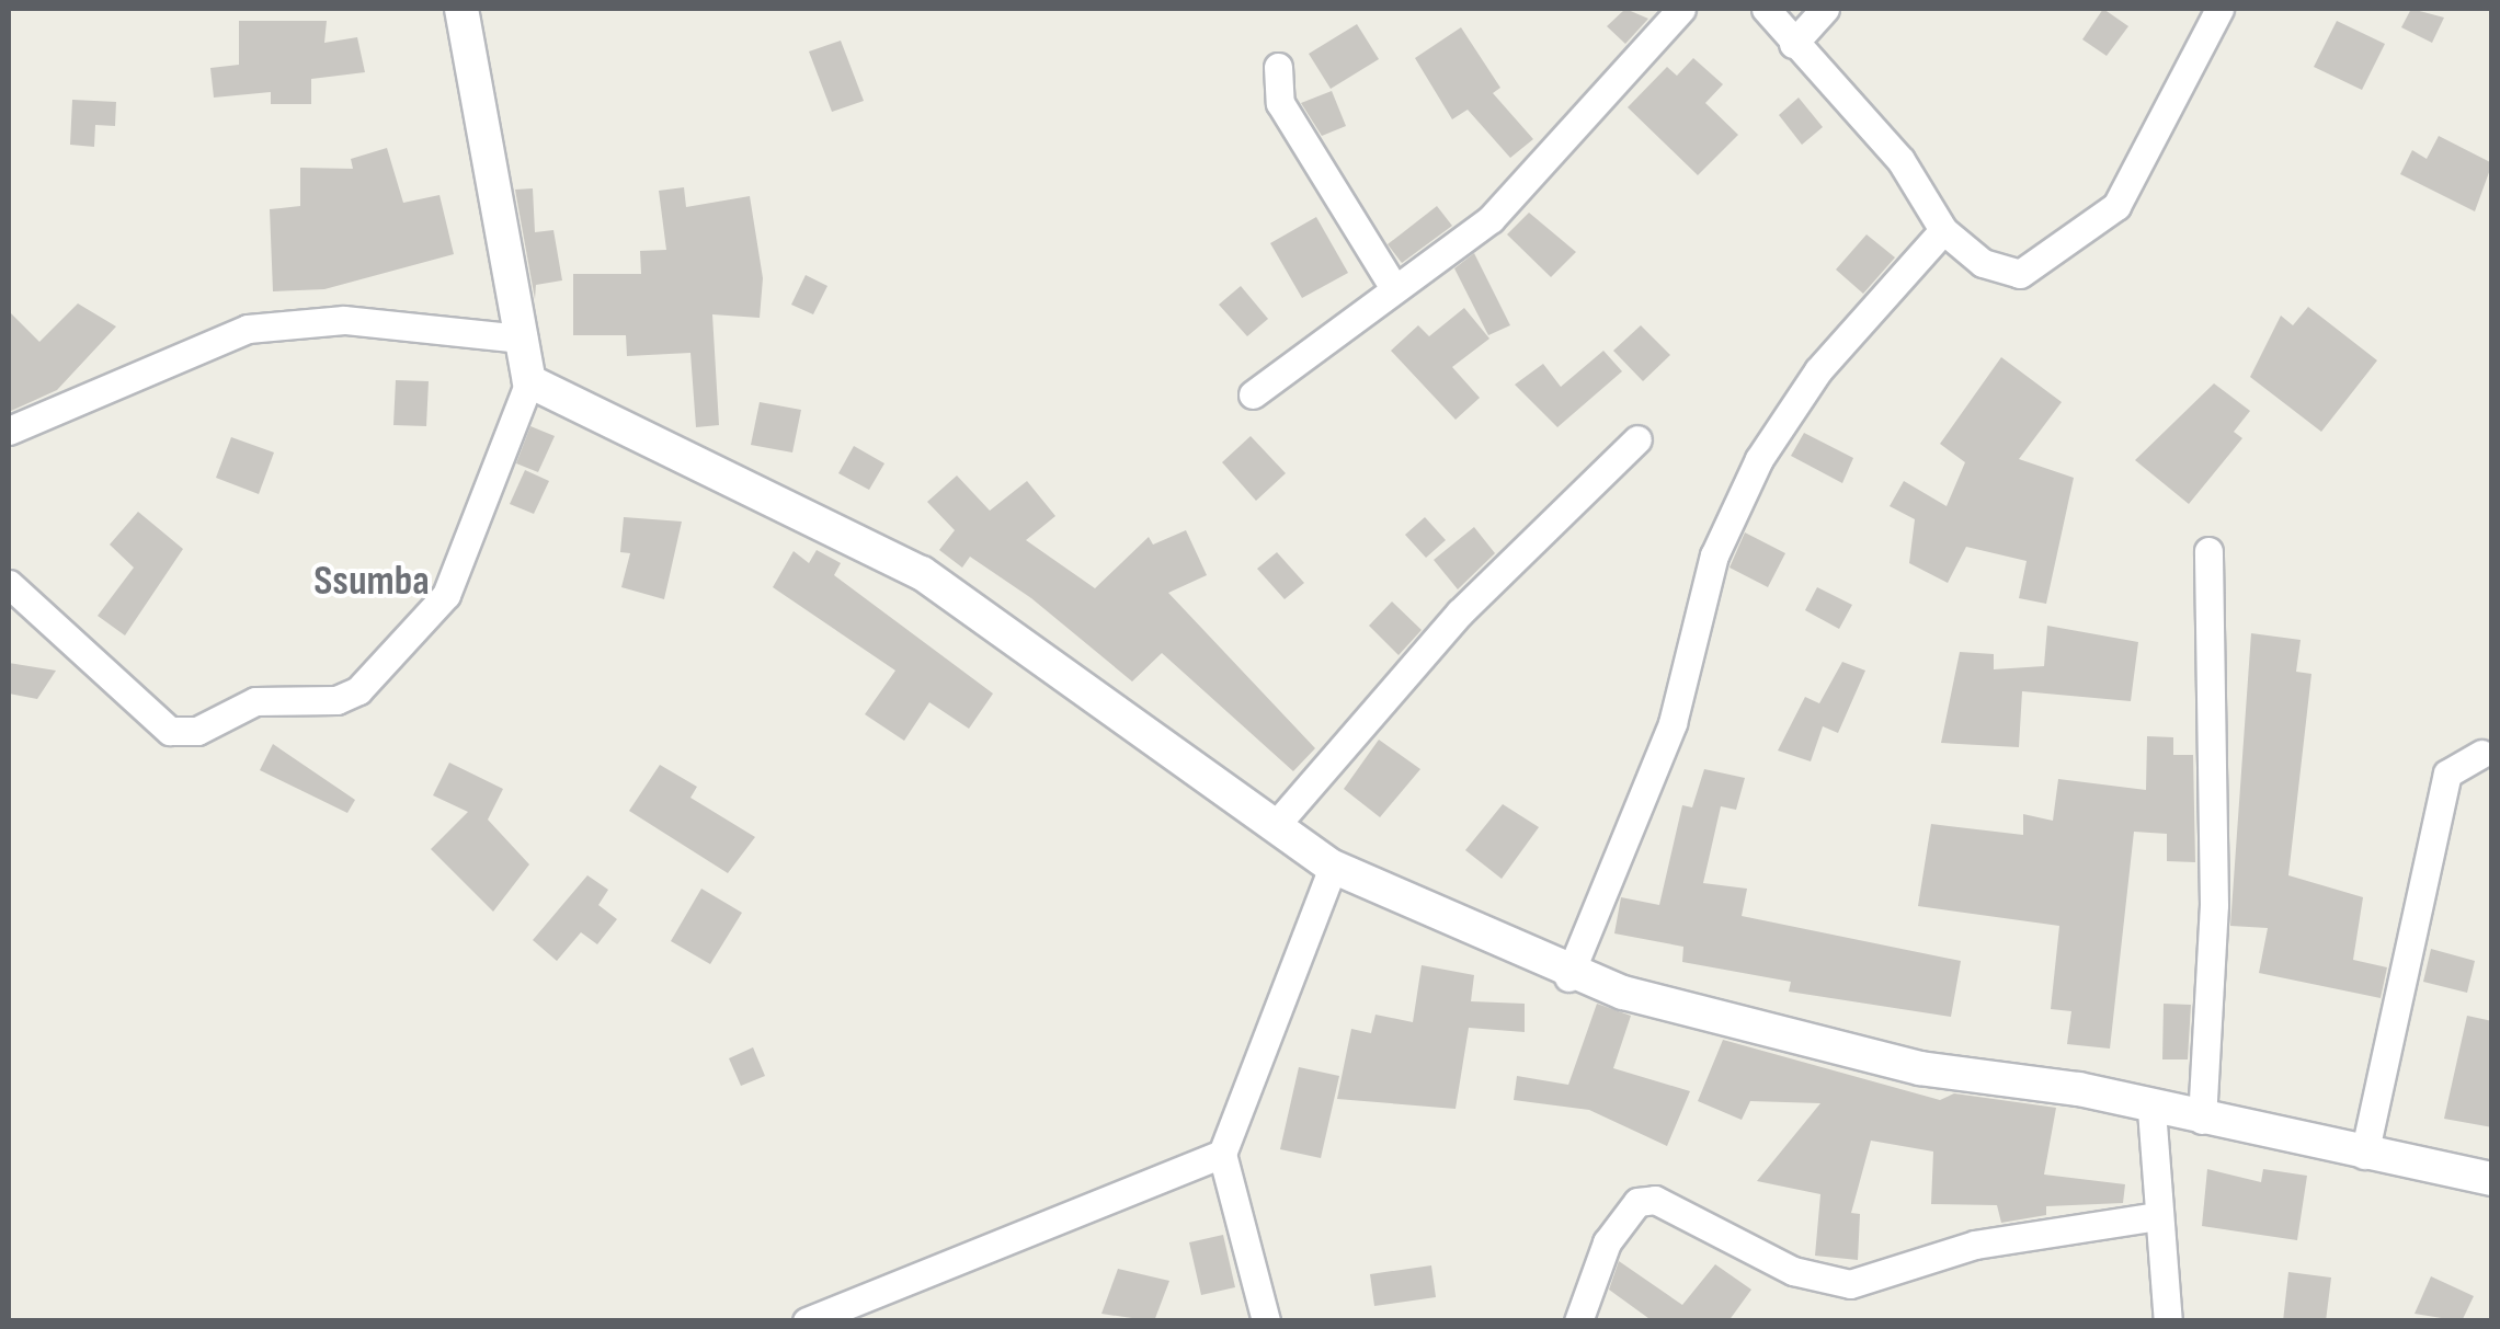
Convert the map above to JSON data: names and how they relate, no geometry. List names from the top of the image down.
{
  "districts": ["Ssumba"]
}
